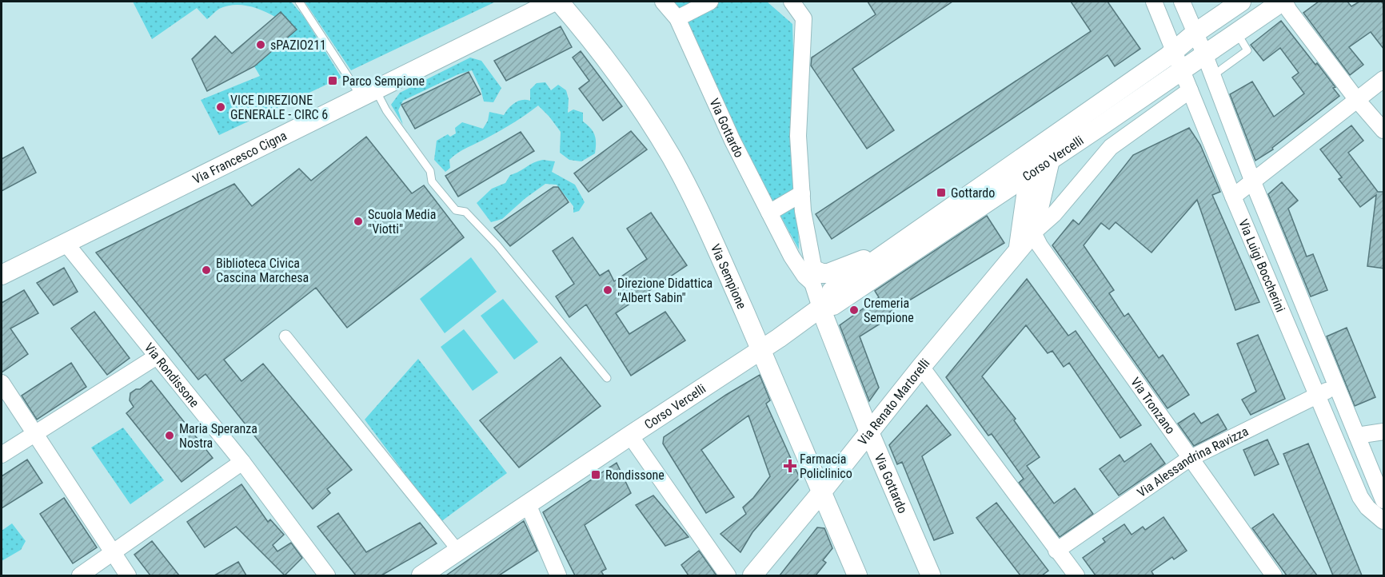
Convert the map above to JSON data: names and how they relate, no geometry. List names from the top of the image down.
{
  "streets": {
    "street": [
      "Via Gottardo",
      "Via Francesco Cigna",
      "Corso Vercelli",
      "Via Luigi Boccherini",
      "Via Sempione",
      "Via Rondissone",
      "Via Renato Martorelli",
      "Via Tronzano",
      "Via Alessandrina Ravizza"
    ]
  },
  "crossings": [
    ["Via Gottardo", "Corso Vercelli"],
    ["Via Gottardo", "Via Renato Martorelli"],
    ["Via Francesco Cigna", "Via Rondissone"],
    ["Corso Vercelli", "Via Luigi Boccherini"],
    ["Corso Vercelli", "Via Sempione"],
    ["Corso Vercelli", "Via Renato Martorelli"],
    ["Via Luigi Boccherini", "Via Alessandrina Ravizza"],
    ["Via Sempione", "Via Renato Martorelli"],
    ["Via Renato Martorelli", "Via Tronzano"],
    ["Via Tronzano", "Via Alessandrina Ravizza"]
  ],
  "places": {
    "other": [
      "sPAZIO211",
      "VICE DIREZIONE GENERALE - CIRC 6",
      "Scuola Media \"Viotti\"",
      "Biblioteca Civica Cascina Marchesa",
      "Direzione Didattica \"Albert Sabin\"",
      "Cremeria Sempione",
      "Maria Speranza Nostra"
    ],
    "transit": ["Parco Sempione", "Gottardo", "Rondissone"],
    "health": ["Farmacia Policlinico"]
  }
}
